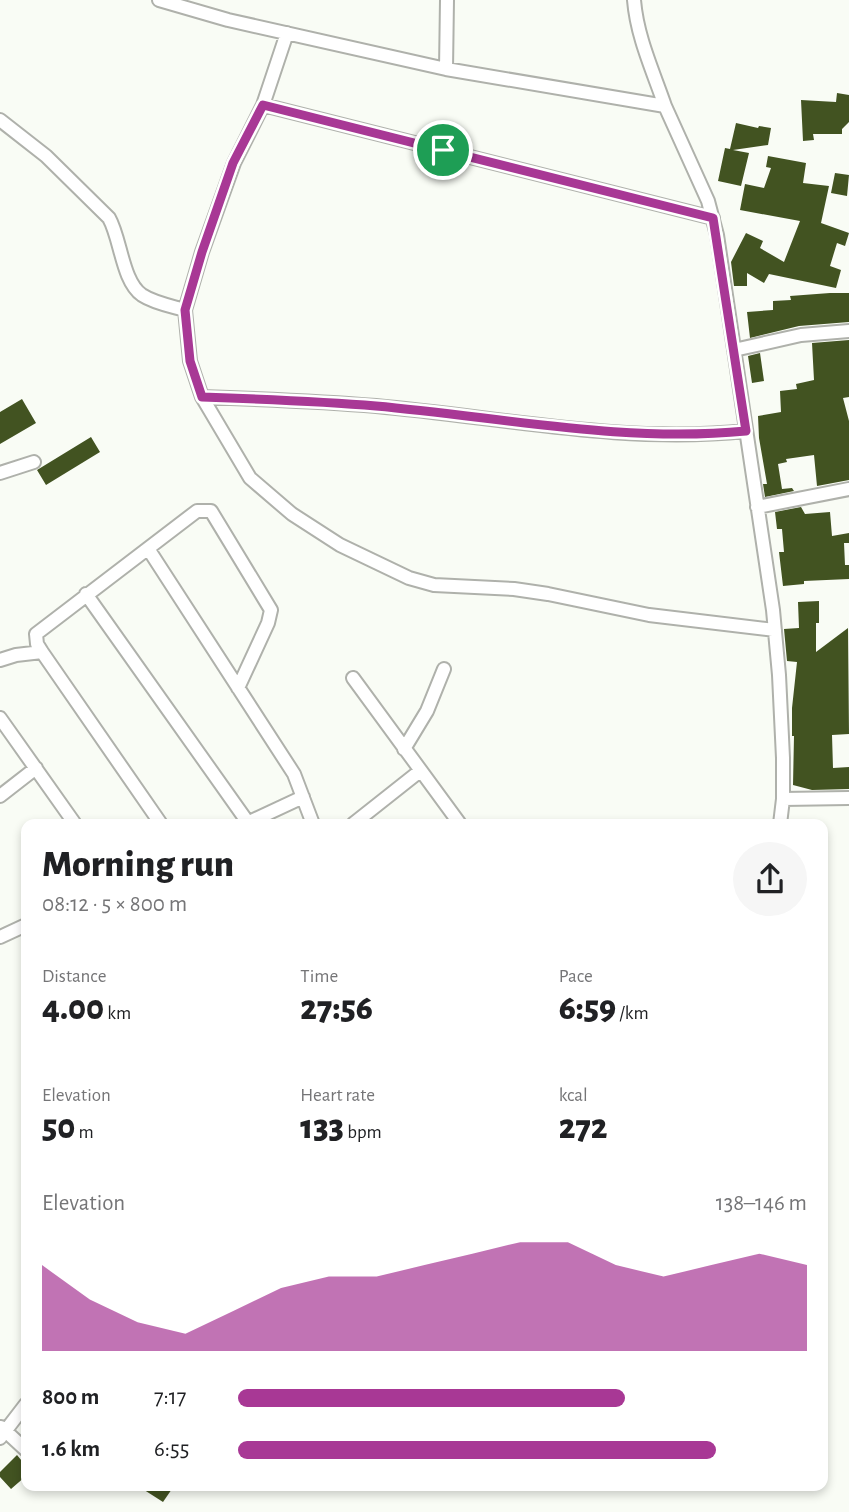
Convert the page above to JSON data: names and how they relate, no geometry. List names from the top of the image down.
{
  "page": {
    "heading": ["Morning run", "08:12 · 5 × 800 m"],
    "stats": [
      ["Distance", "4.00 km"],
      ["Time", "27:56"],
      ["Pace", "6:59 /km"],
      ["Elevation", "50 m"],
      ["Heart rate", "133 bpm"],
      ["kcal", "272"]
    ],
    "chart": ["Elevation", "138–146 m"],
    "list": [
      {
        "name": "800 m",
        "note": "7:17"
      },
      {
        "name": "1.6 km",
        "note": "6:55"
      }
    ]
  }
}
